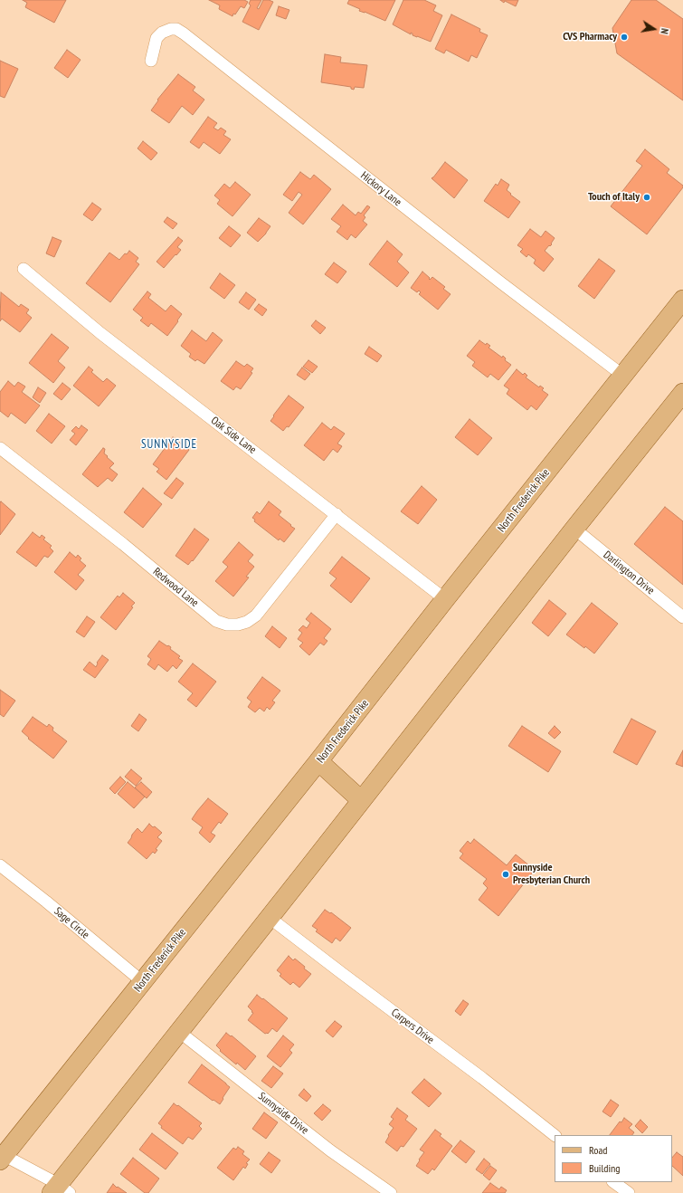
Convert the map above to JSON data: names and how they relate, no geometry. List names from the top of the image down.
{
  "streets": {
    "main road": ["North Frederick Pike"],
    "street": [
      "Hickory Lane",
      "Oak Side Lane",
      "Darlington Drive",
      "Redwood Lane",
      "Sage Circle",
      "Carpers Drive",
      "Sunnyside Drive"
    ]
  },
  "crossings": [
    ["Hickory Lane", "North Frederick Pike"],
    ["Oak Side Lane", "North Frederick Pike"],
    ["Oak Side Lane", "Redwood Lane"],
    ["North Frederick Pike", "Sage Circle"]
  ],
  "districts": ["SUNNYSIDE"],
  "places": ["CVS Pharmacy", "Touch of Italy", "Sunnyside Presbyterian Church"],
  "legend": ["Road", "Building"],
  "north": "right"
}
